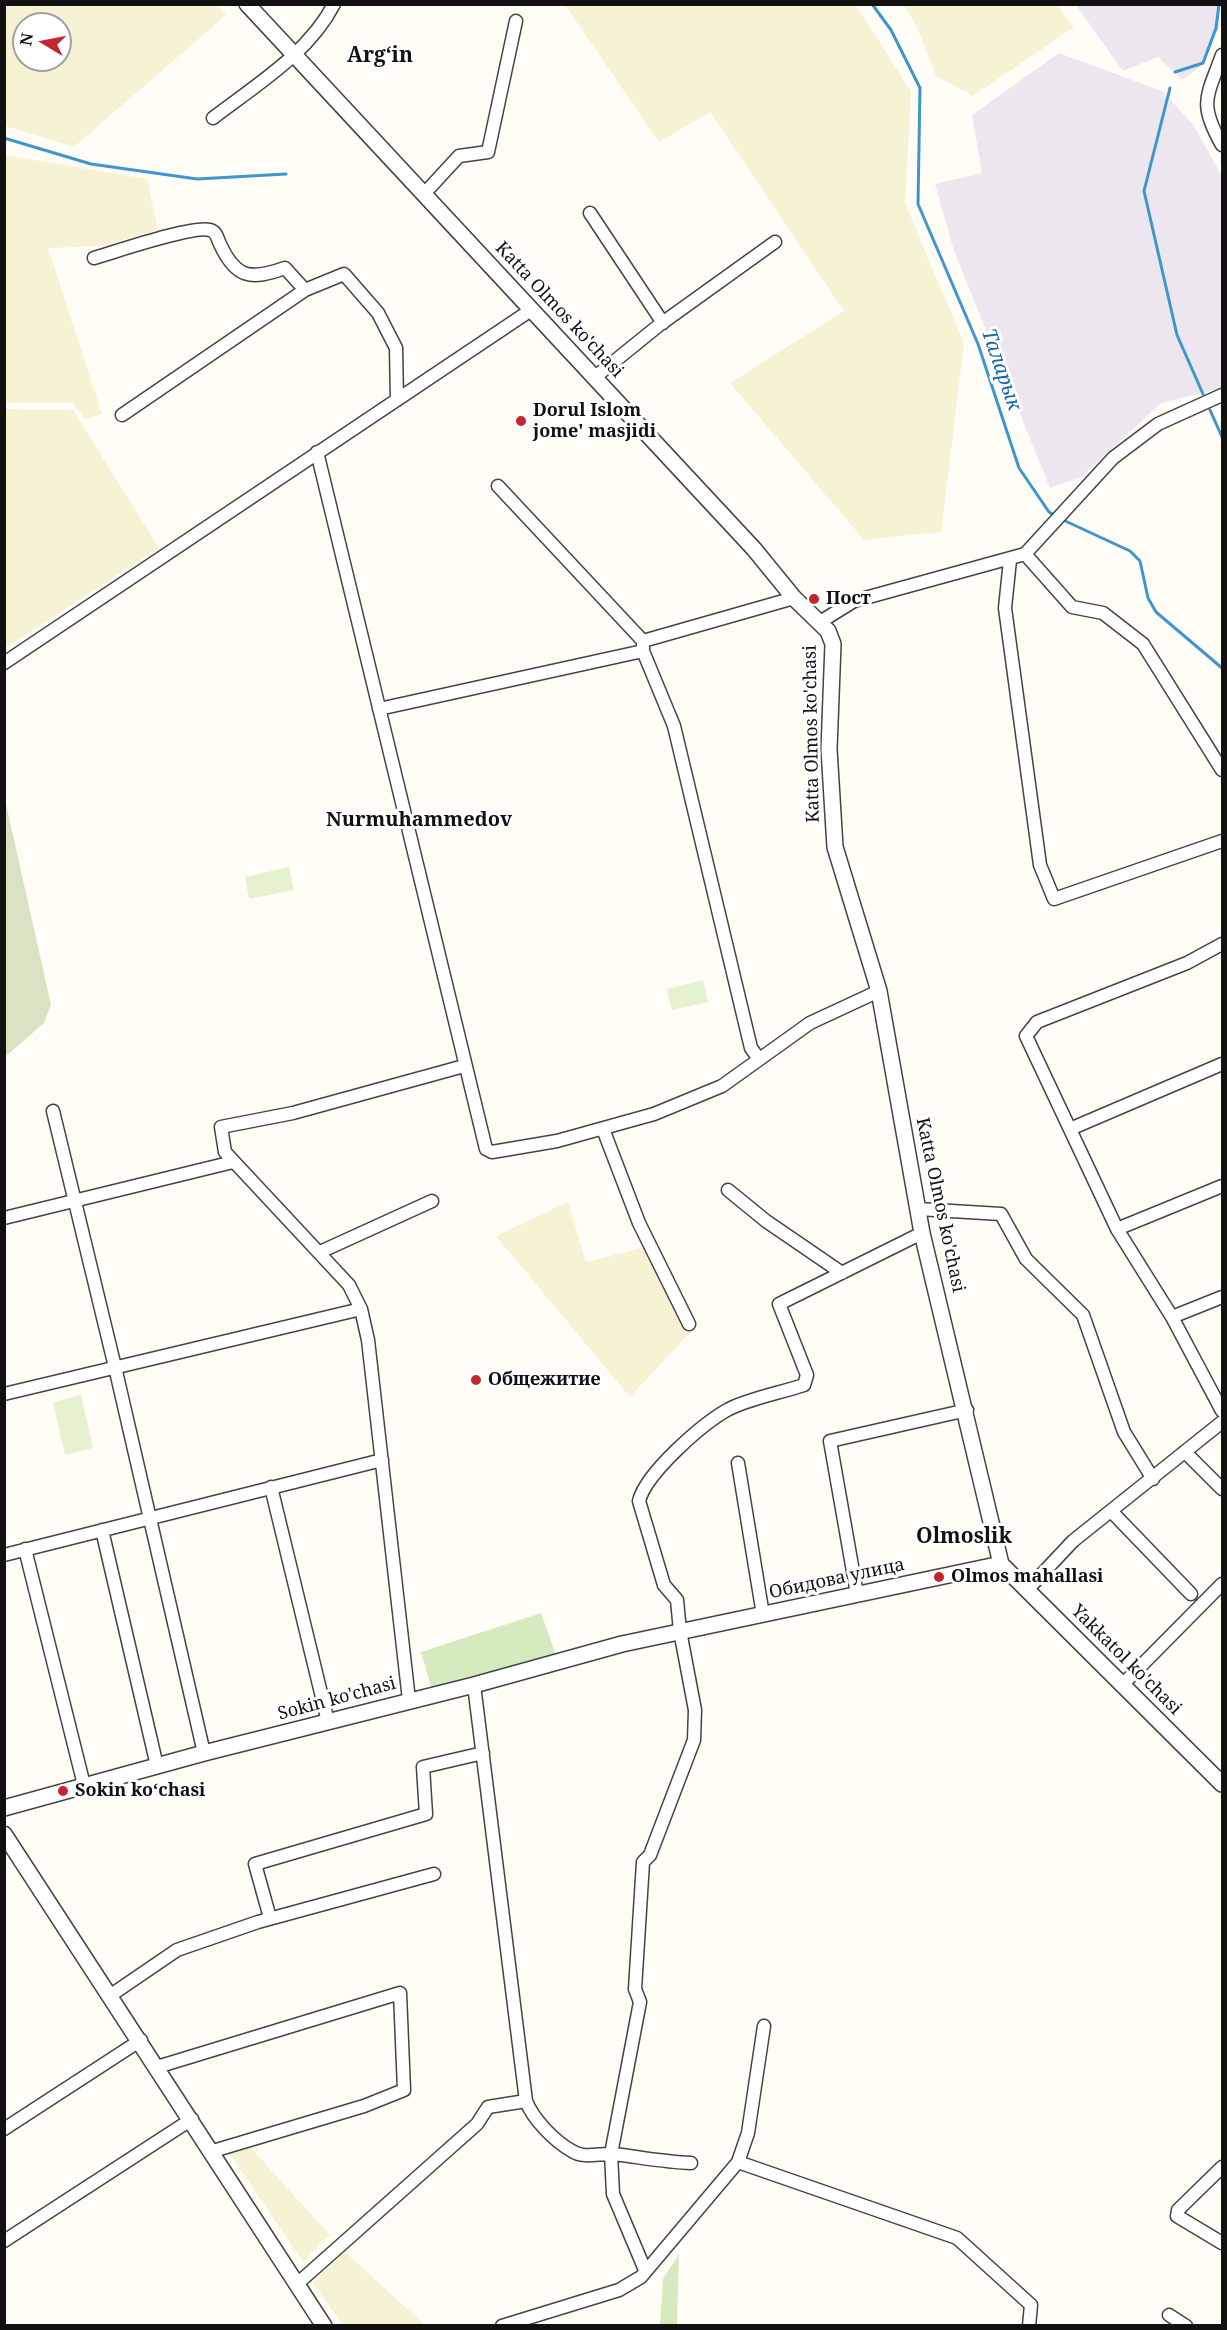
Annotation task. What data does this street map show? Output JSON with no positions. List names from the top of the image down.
{
  "streets": {
    "street": [
      "Katta Olmos ko'chasi",
      "Обидова улица",
      "Yakkatol ko'chasi",
      "Sokin ko'chasi"
    ]
  },
  "crossings": [
    ["Katta Olmos ko'chasi", "Обидова улица"],
    ["Katta Olmos ko'chasi", "Yakkatol ko'chasi"],
    ["Обидова улица", "Yakkatol ko'chasi"],
    ["Обидова улица", "Sokin ko'chasi"]
  ],
  "districts": ["Argʻin", "Nurmuhammedov", "Olmoslik"],
  "water": ["Таларык"],
  "places": [
    "Dorul Islom jome' masjidi",
    "Пост",
    "Общежитие",
    "Olmos mahallasi",
    "Sokin koʻchasi"
  ],
  "north": "left"
}
